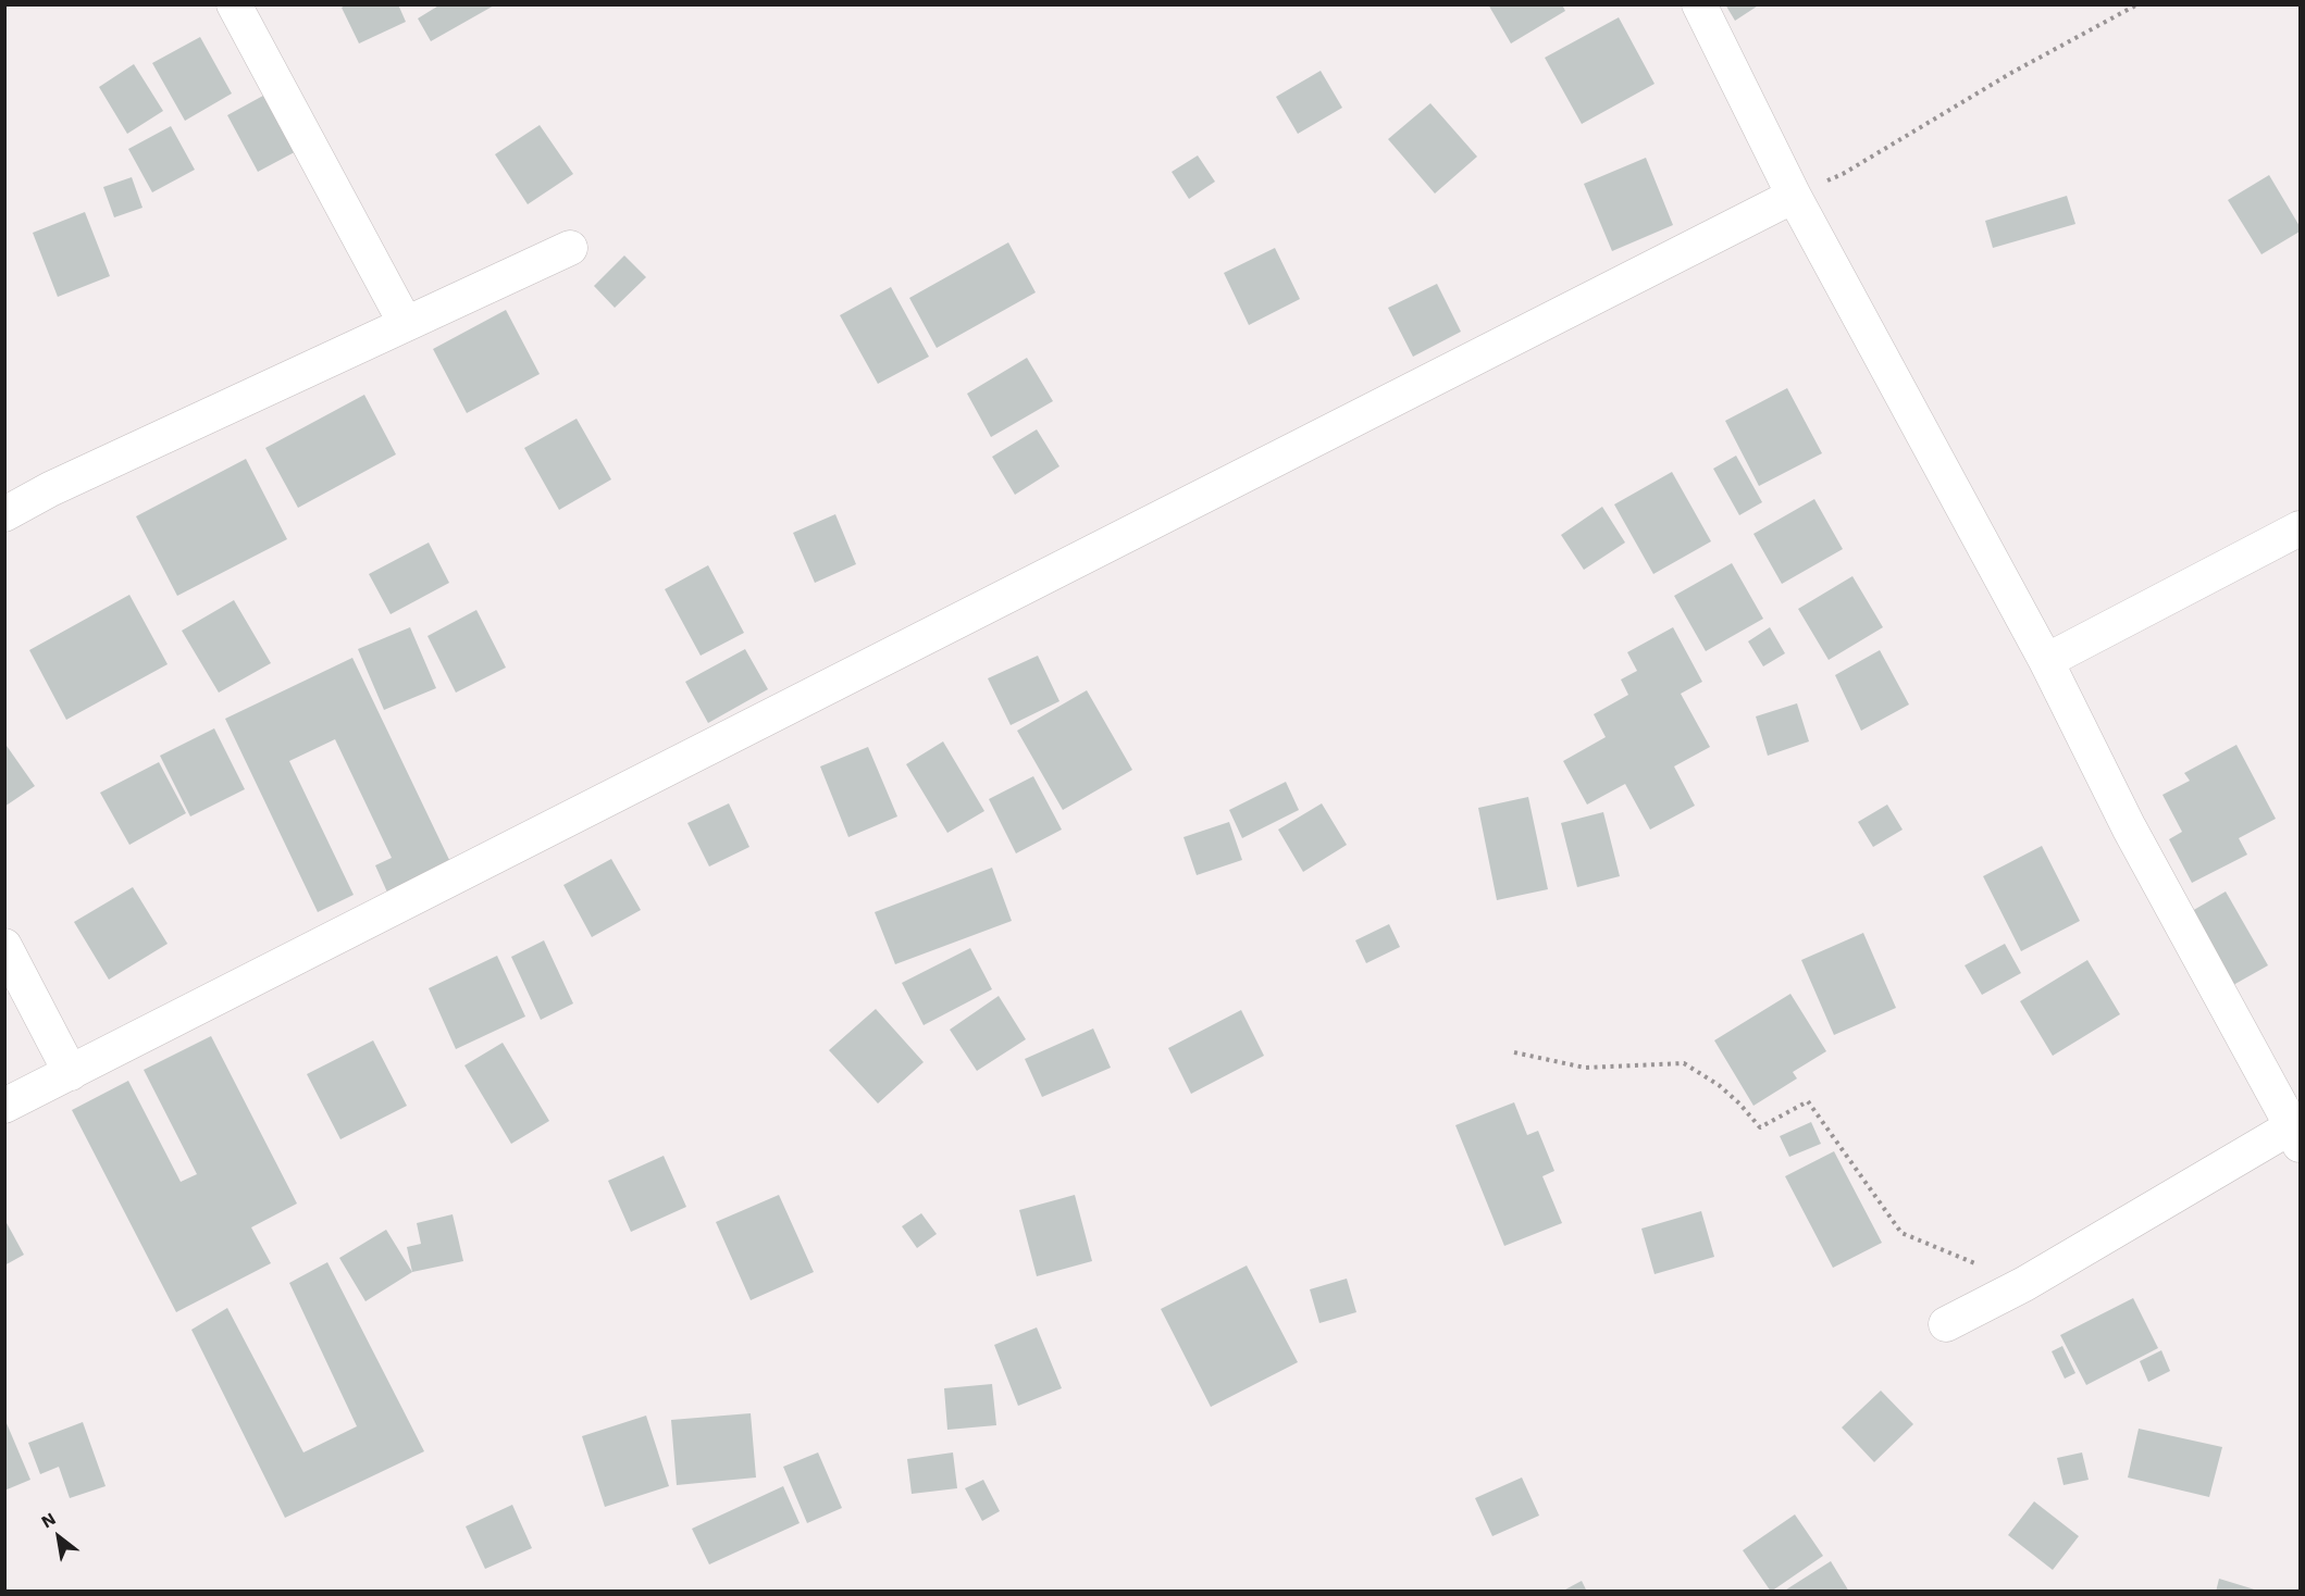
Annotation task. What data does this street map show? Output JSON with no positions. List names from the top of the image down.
{
  "north": "top left"
}
